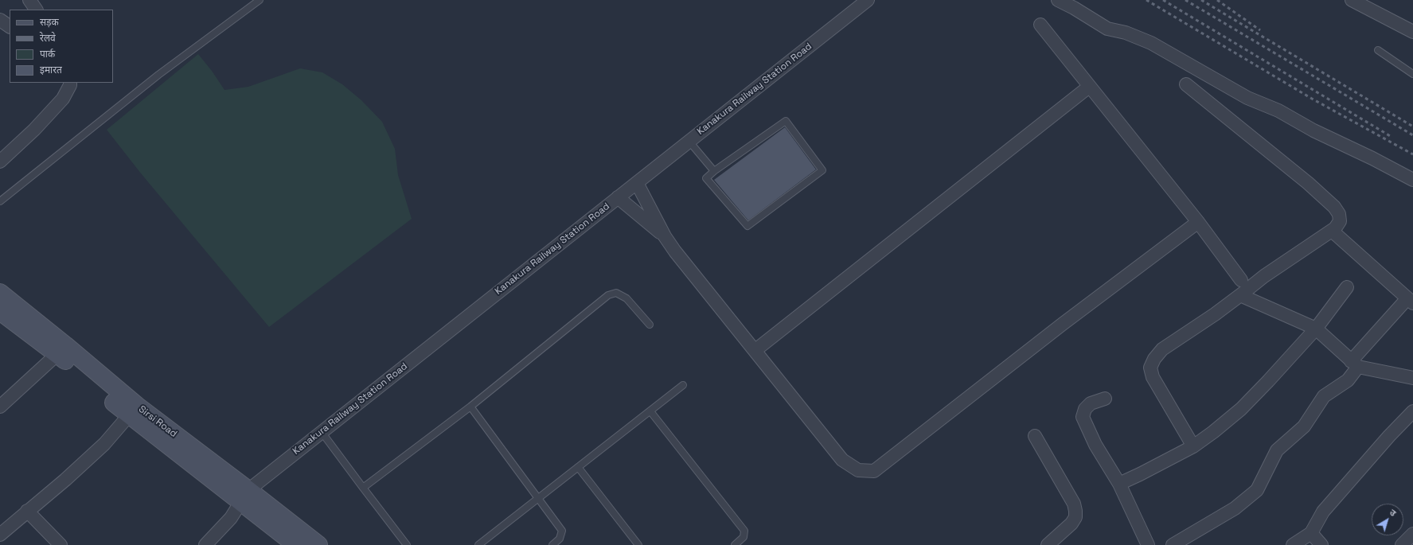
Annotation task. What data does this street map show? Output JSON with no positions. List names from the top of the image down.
{
  "streets": {
    "main road": ["Sirsi Road"],
    "street": ["Kanakura Railway Station Road"]
  },
  "crossings": [
    ["Kanakura Railway Station Road", "Sirsi Road"]
  ],
  "legend": [
    "सड़क",
    "रेलवे",
    "पार्क",
    "इमारत"
  ],
  "north": "top right"
}
